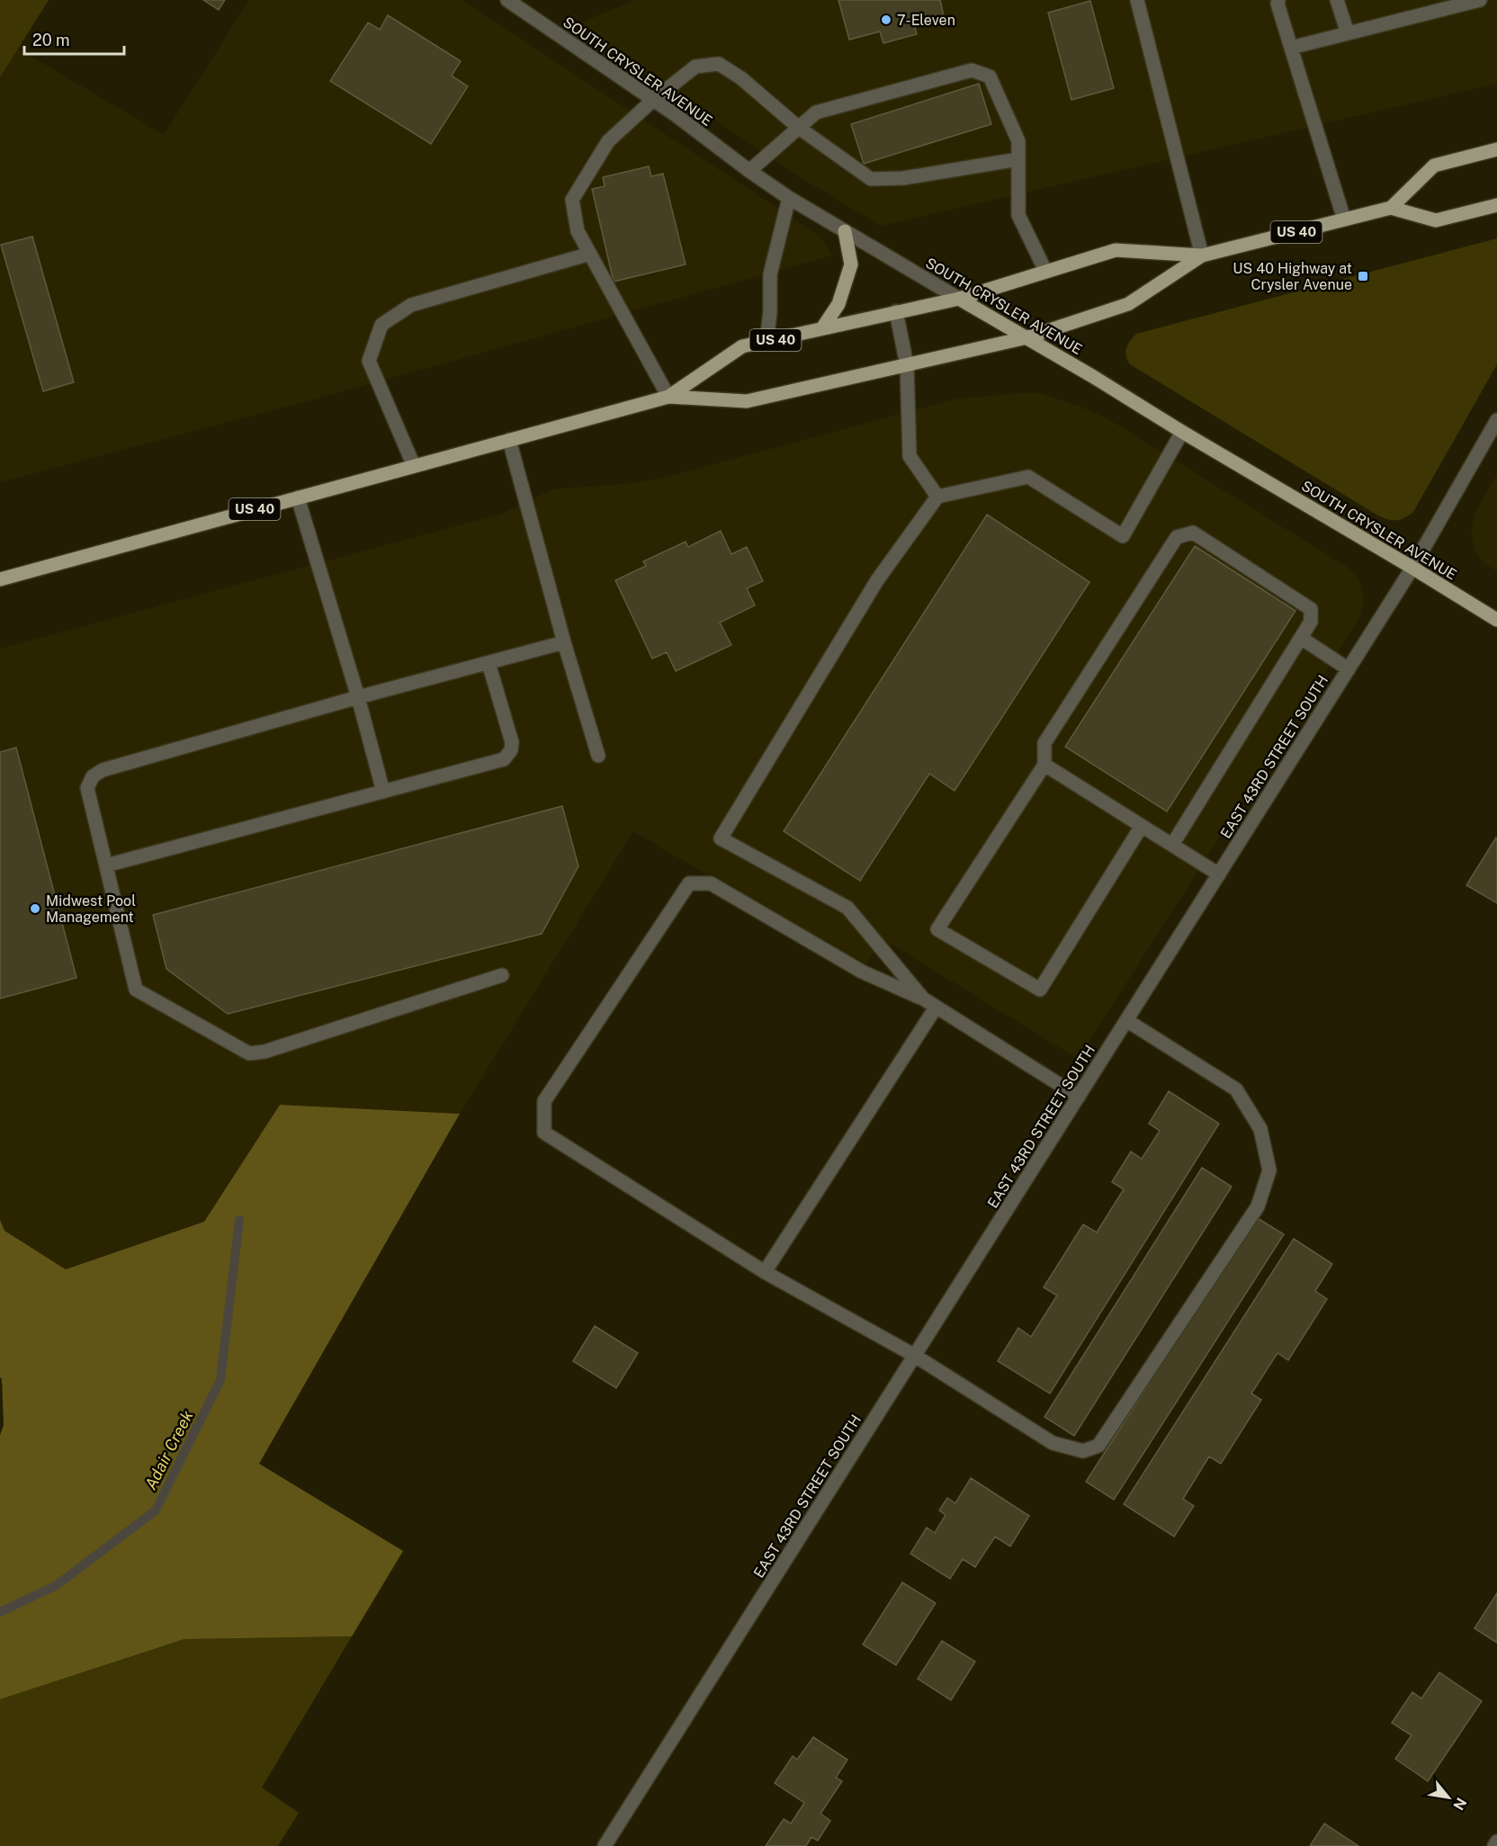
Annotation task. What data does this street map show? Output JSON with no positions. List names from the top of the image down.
{
  "streets": {
    "main road": ["SOUTH CRYSLER AVENUE", "US 40"],
    "street": ["EAST 43RD STREET SOUTH"]
  },
  "crossings": [
    ["SOUTH CRYSLER AVENUE", "US 40"],
    ["SOUTH CRYSLER AVENUE", "EAST 43RD STREET SOUTH"]
  ],
  "water": ["Adair Creek"],
  "places": {
    "other": ["7-Eleven", "Midwest Pool Management"],
    "transit": ["US 40 Highway at Crysler Avenue"]
  },
  "scale_bar": "20 m",
  "north": "bottom right"
}
